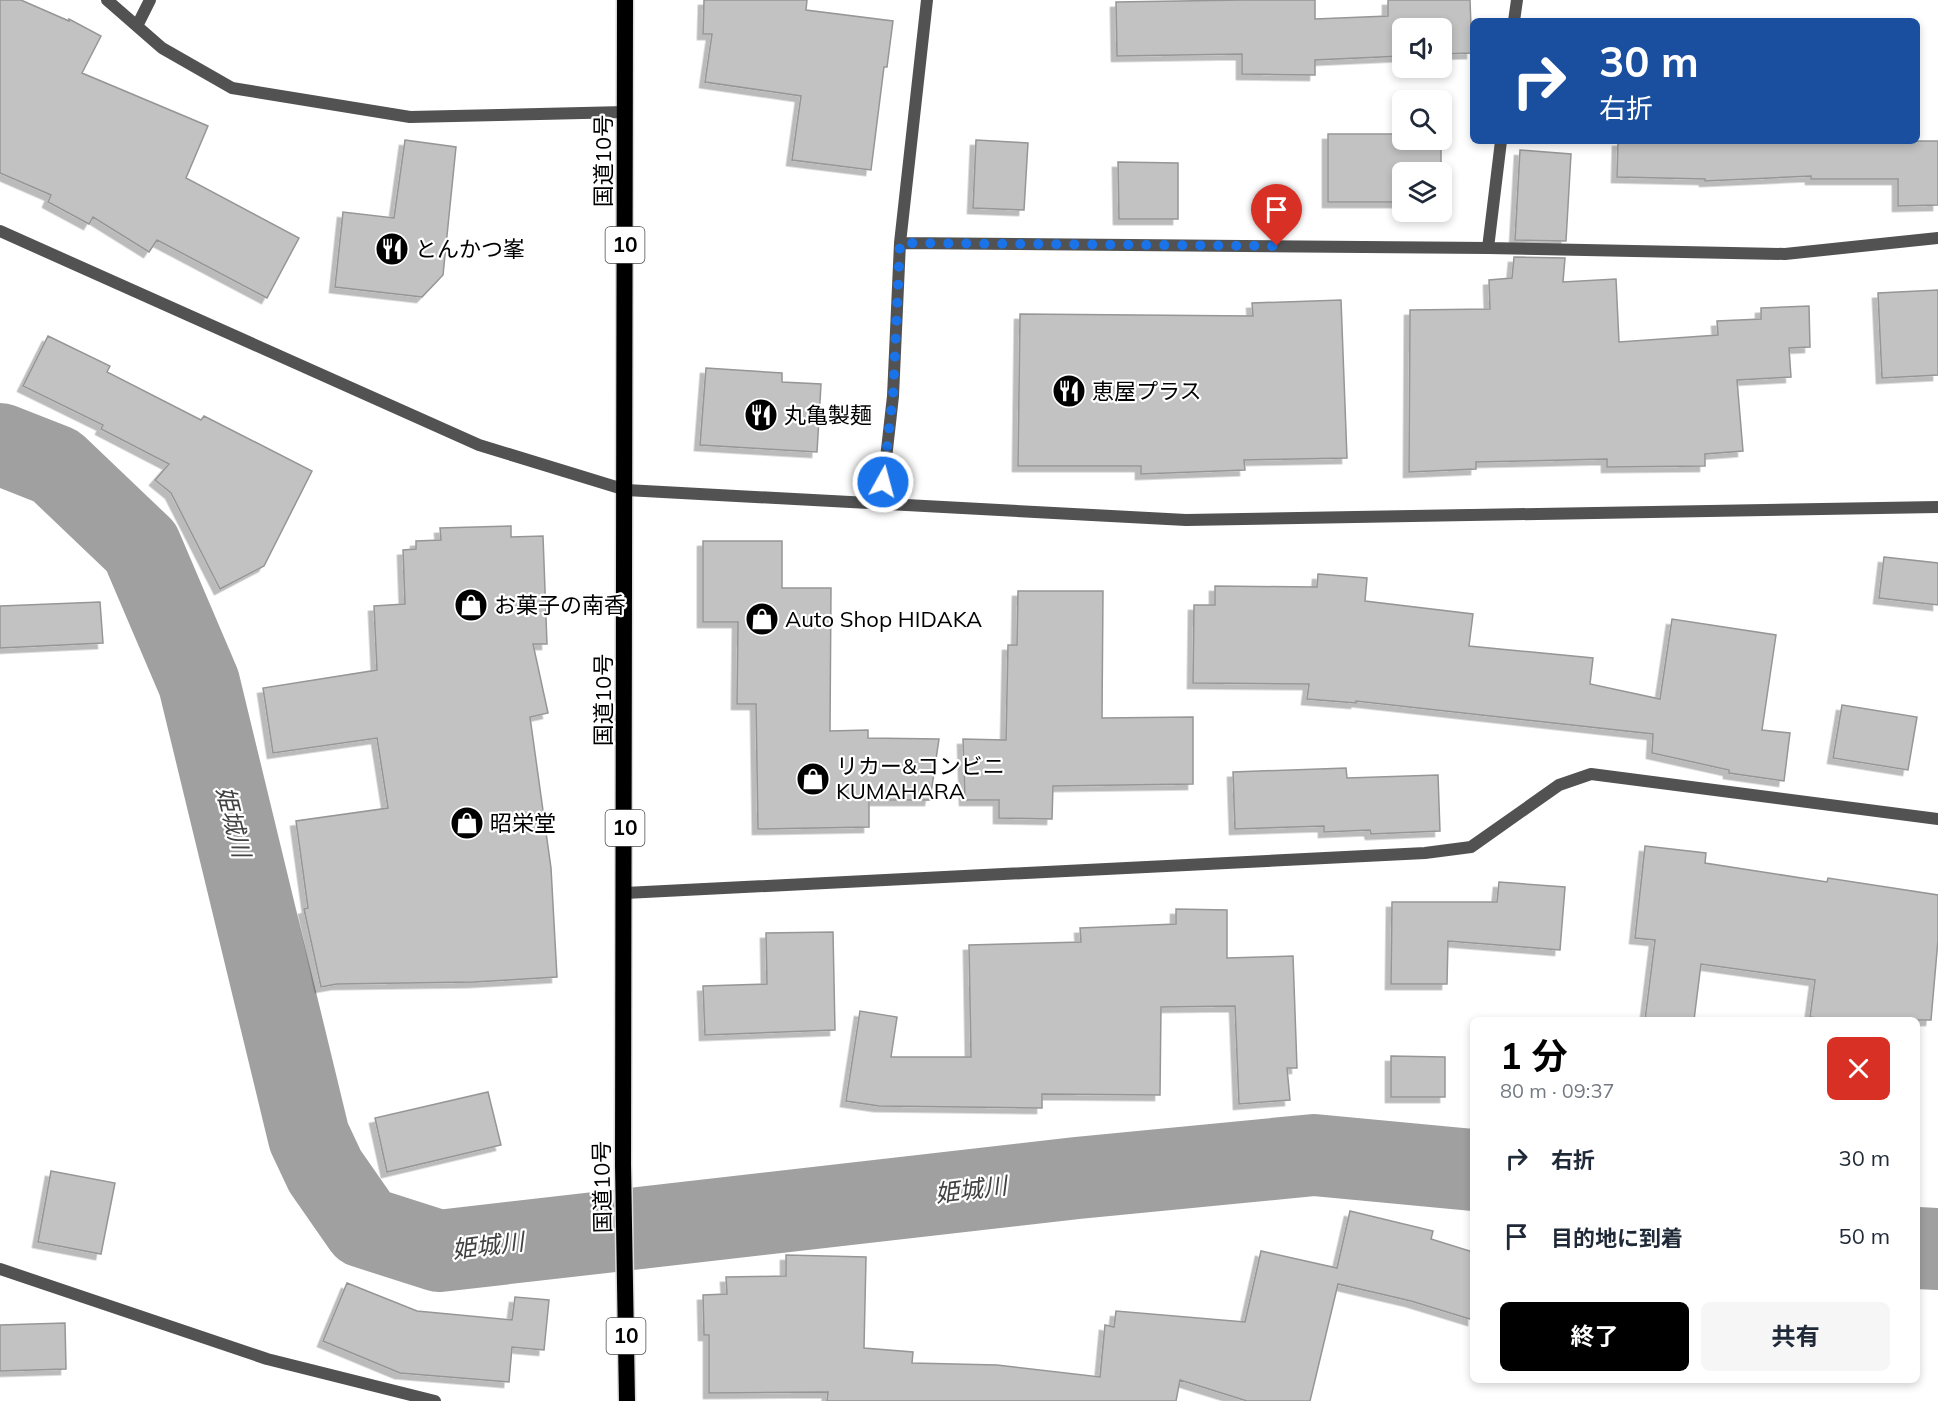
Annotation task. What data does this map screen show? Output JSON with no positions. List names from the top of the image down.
{
  "streets": {
    "highway": ["国道10号", "10"]
  },
  "water": ["姫城川"],
  "places": {
    "restaurant": ["とんかつ峯", "恵屋プラス", "丸亀製麺"],
    "shop": [
      "お菓子の南香",
      "Auto Shop HIDAKA",
      "リカー&コンビニ KUMAHARA",
      "昭栄堂"
    ]
  },
  "page": {
    "turn": ["30 m", "右折"],
    "heading": ["1 分", "80 m · 09:37"],
    "list": [
      {
        "name": "右折",
        "value": "30 m"
      },
      {
        "name": "目的地に到着",
        "value": "50 m"
      }
    ],
    "buttons": ["終了", "共有"]
  }
}
